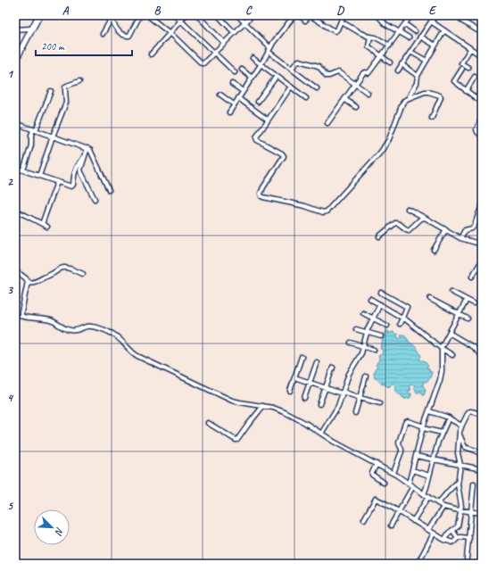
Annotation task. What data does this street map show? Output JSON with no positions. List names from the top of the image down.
{
  "scale_bar": "200 m",
  "north": "bottom right",
  "grid": {
    "columns": [
      "A",
      "B",
      "C",
      "D",
      "E"
    ],
    "rows": [
      "1",
      "2",
      "3",
      "4",
      "5"
    ]
  }
}
